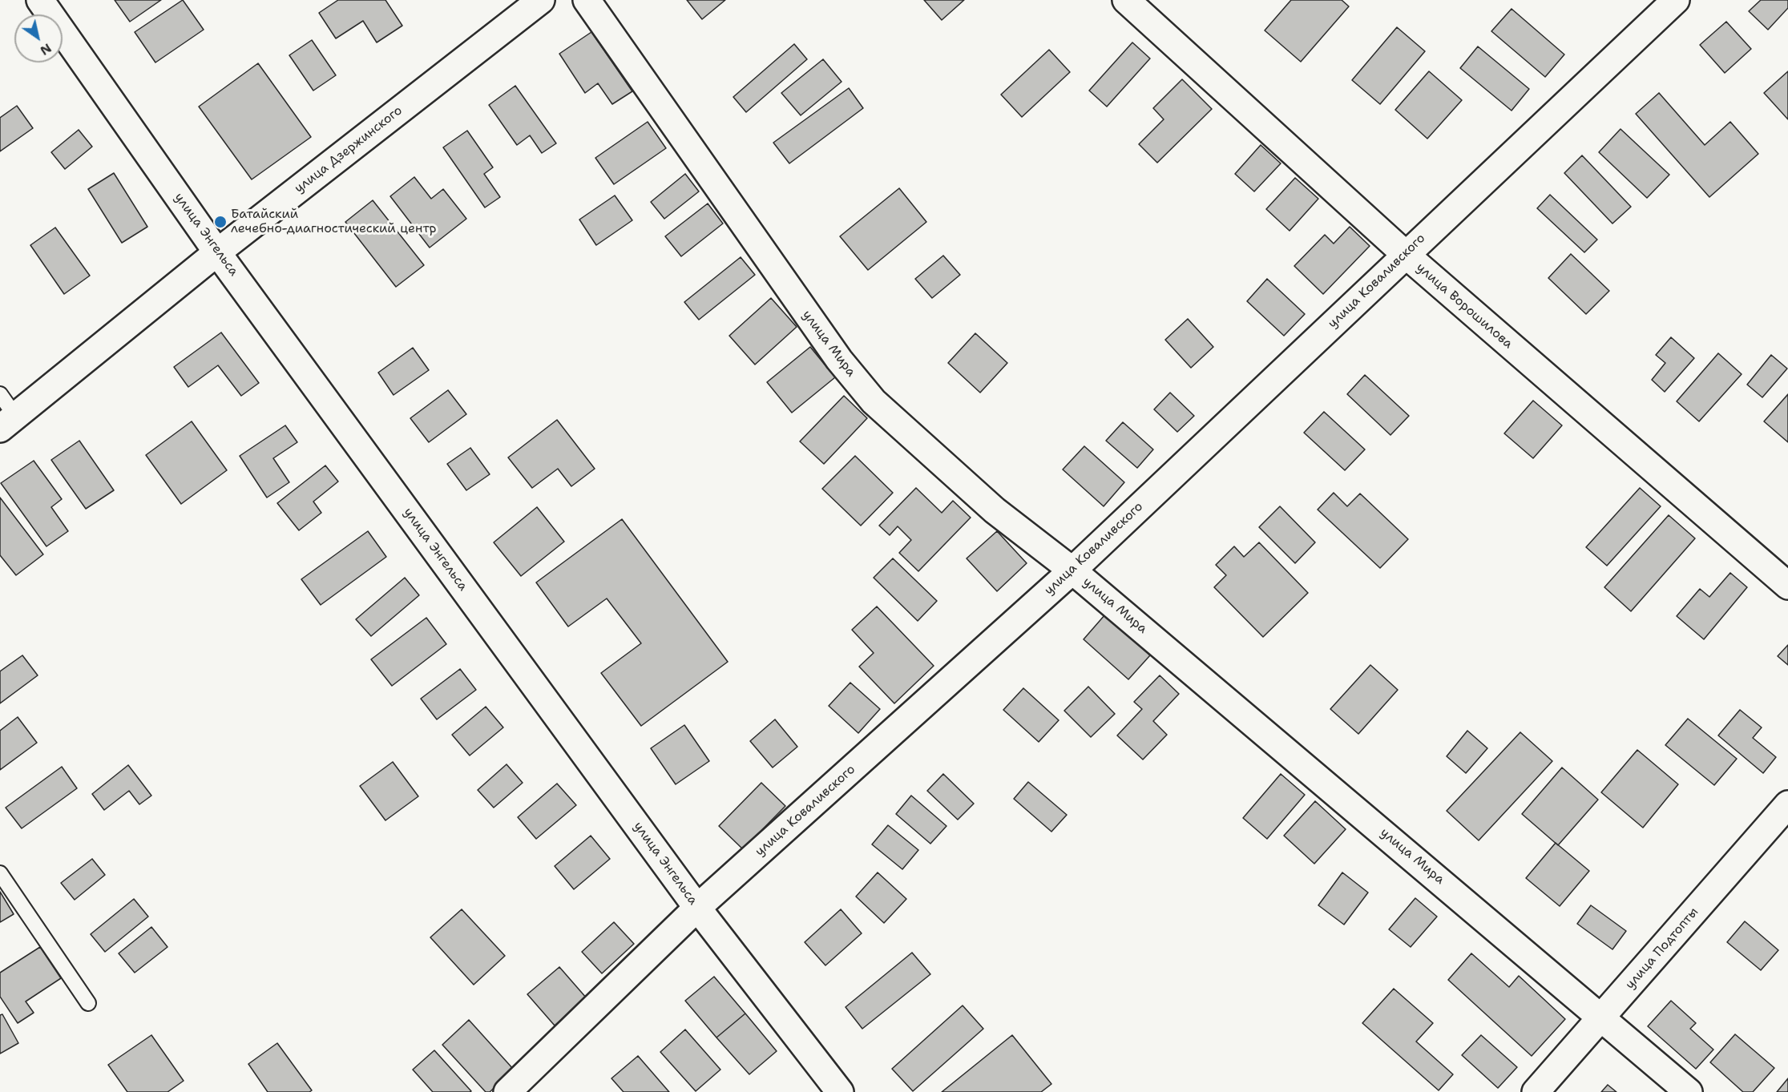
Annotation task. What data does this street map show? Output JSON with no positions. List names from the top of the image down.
{
  "streets": {
    "street": [
      "улица Дзержинского",
      "улица Энгельса",
      "улица Коваливского",
      "улица Ворошилова",
      "улица Мира",
      "улица Подтопты"
    ]
  },
  "crossings": [
    ["улица Дзержинского", "улица Энгельса"],
    ["улица Энгельса", "улица Коваливского"],
    ["улица Коваливского", "улица Ворошилова"],
    ["улица Коваливского", "улица Мира"],
    ["улица Мира", "улица Подтопты"]
  ],
  "places": ["Батайский лечебно-диагностический центр"],
  "north": "bottom right"
}
